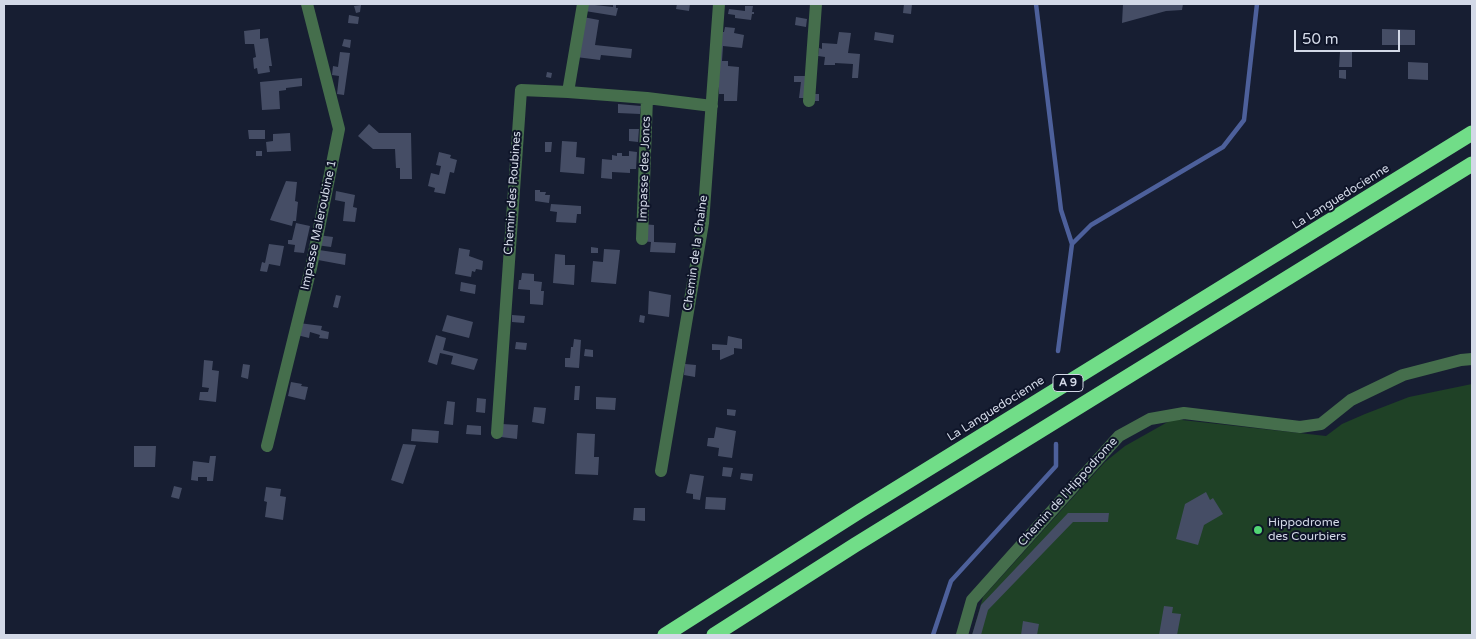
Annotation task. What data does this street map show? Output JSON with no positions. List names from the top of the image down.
{
  "streets": {
    "highway": ["La Languedocienne", "A 9"],
    "street": [
      "Impasse des Joncs",
      "Chemin des Roubines",
      "Impasse Maleroubine 1",
      "Chemin de la Chaine",
      "Chemin de l'Hippodrome"
    ]
  },
  "places": ["Hippodrome des Courbiers"],
  "scale_bar": "50 m"
}
